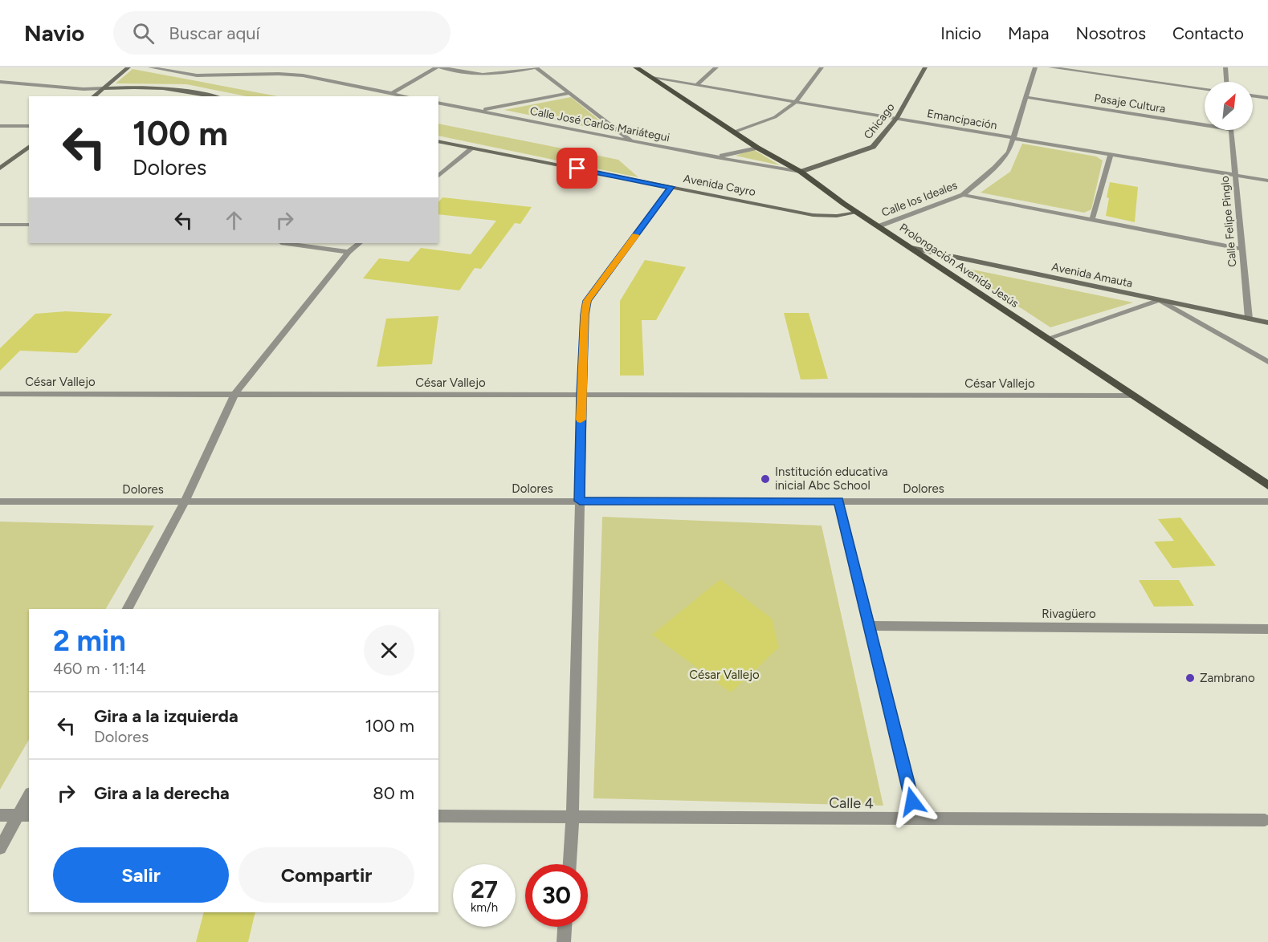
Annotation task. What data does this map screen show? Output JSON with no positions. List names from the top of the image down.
{
  "streets": {
    "main road": [
      "Chicago",
      "Avenida Cayro",
      "Prolongación Avenida Jesús",
      "Avenida Amauta"
    ],
    "street": [
      "Pasaje Cultura",
      "Emancipación",
      "Calle José Carlos Mariátegui",
      "Calle los Ideales",
      "Calle Felipe Pinglo",
      "César Vallejo",
      "Dolores",
      "Rivagüero",
      "Calle 4"
    ]
  },
  "crossings": [
    ["Pasaje Cultura", "Calle los Ideales"],
    ["Emancipación", "Chicago"],
    ["Emancipación", "Calle los Ideales"],
    ["Emancipación", "Calle Felipe Pinglo"],
    ["Emancipación", "Prolongación Avenida Jesús"],
    ["Chicago", "Calle José Carlos Mariátegui"],
    ["Chicago", "Prolongación Avenida Jesús"],
    ["Calle José Carlos Mariátegui", "Prolongación Avenida Jesús"],
    ["Avenida Cayro", "Prolongación Avenida Jesús"],
    ["Calle los Ideales", "Prolongación Avenida Jesús"],
    ["Calle Felipe Pinglo", "Avenida Amauta"],
    ["Prolongación Avenida Jesús", "Avenida Amauta"],
    ["Prolongación Avenida Jesús", "César Vallejo"]
  ],
  "parks": ["César Vallejo"],
  "places": ["Institución educativa inicial Abc School", "Zambrano"],
  "north": "top right",
  "page": {
    "header": "Navio",
    "search": "Buscar aquí",
    "nav": [
      "Inicio",
      "Mapa",
      "Nosotros",
      "Contacto"
    ],
    "turn": ["100 m", "Dolores"],
    "heading": ["2 min", "460 m · 11:14"],
    "list": [
      {
        "name": "Gira a la izquierda",
        "note": "Dolores",
        "value": "100 m"
      },
      {
        "name": "Gira a la derecha",
        "value": "80 m"
      }
    ],
    "buttons": ["Salir", "Compartir"],
    "speed": "27 km/h",
    "limit": "30"
  }
}
